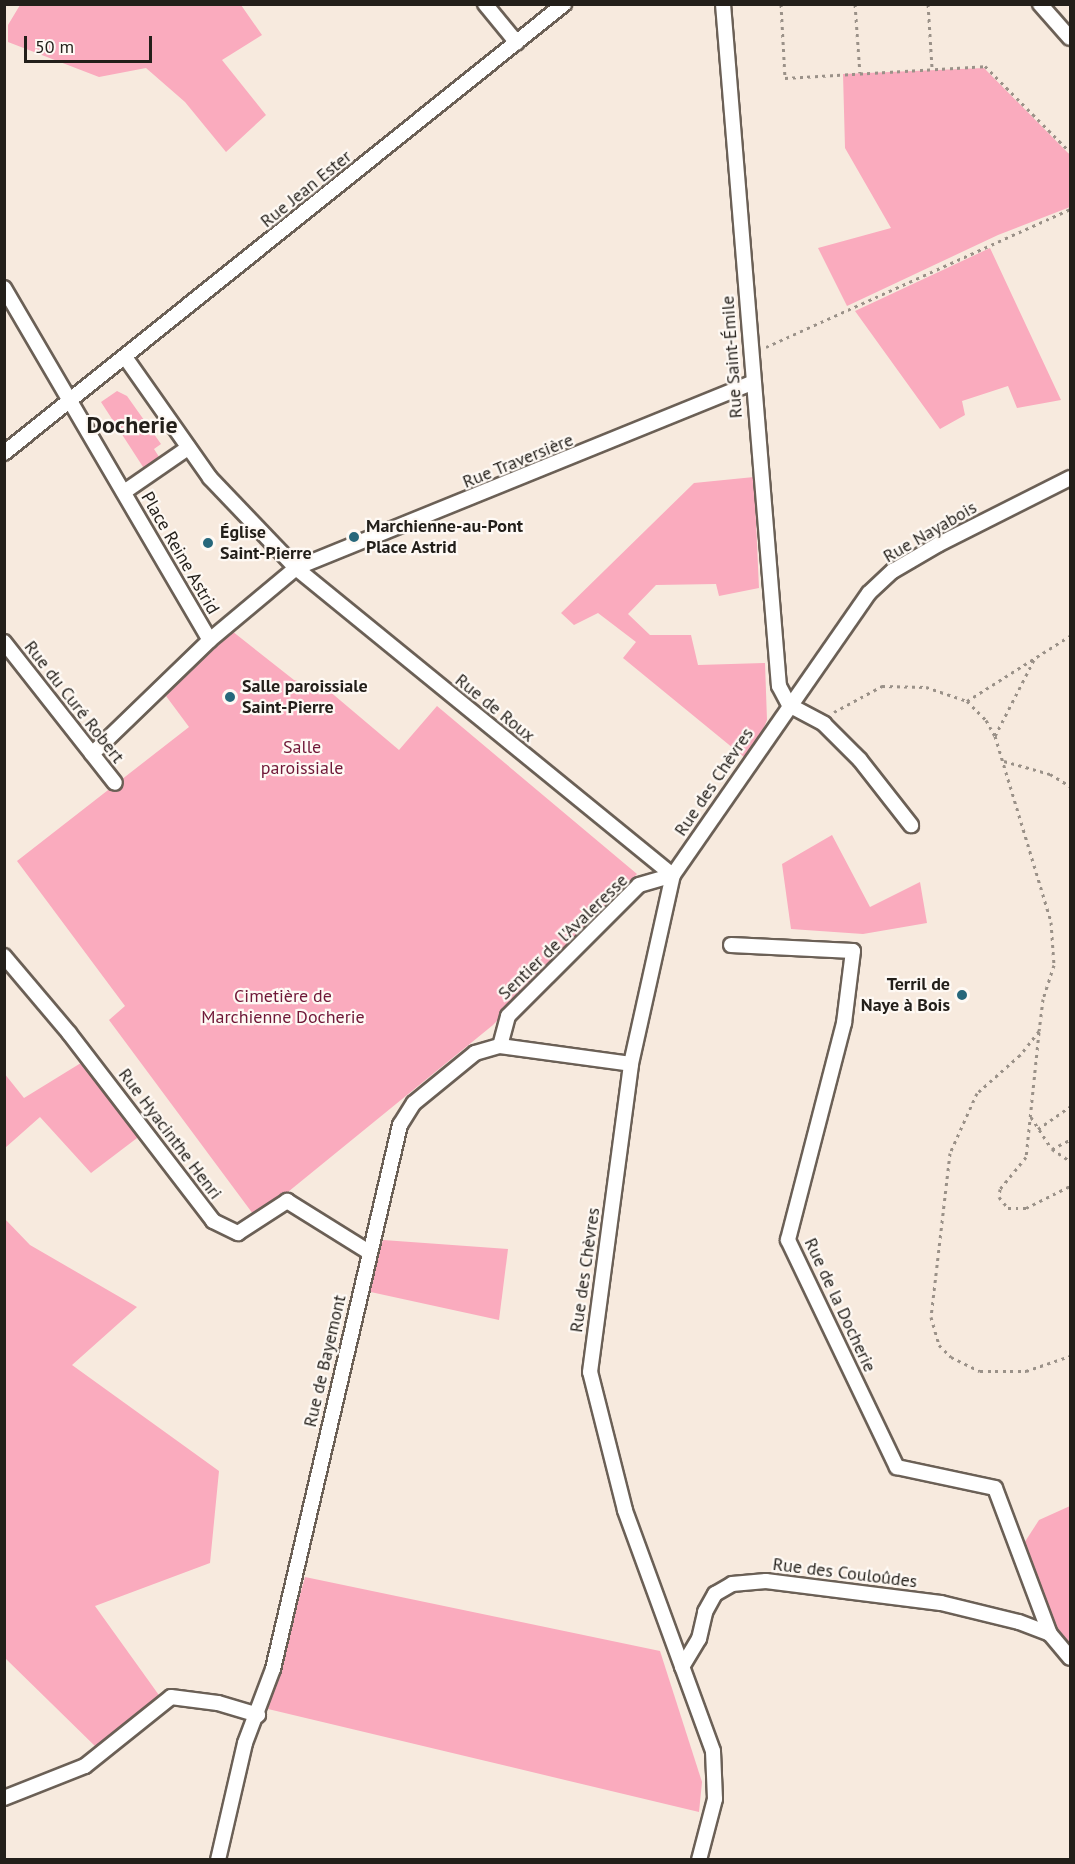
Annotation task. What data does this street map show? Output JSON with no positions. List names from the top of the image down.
{
  "streets": {
    "street": [
      "Rue Jean Ester",
      "Rue Saint-Émile",
      "Rue Traversière",
      "Rue Nayabois",
      "Place Reine Astrid",
      "Rue du Curé Robert",
      "Rue de Roux",
      "Rue des Chèvres",
      "Sentier de l'Avaleresse",
      "Rue Hyacinthe Henri",
      "Rue de la Docherie",
      "Rue de Bayemont",
      "Rue des Couloûdes"
    ]
  },
  "crossings": [
    ["Rue Jean Ester", "Place Reine Astrid"],
    ["Rue Saint-Émile", "Rue Traversière"],
    ["Rue Saint-Émile", "Rue Nayabois"],
    ["Rue Saint-Émile", "Rue des Chèvres"],
    ["Rue Traversière", "Place Reine Astrid"],
    ["Rue Traversière", "Rue de Roux"],
    ["Rue Nayabois", "Rue des Chèvres"],
    ["Place Reine Astrid", "Rue de Roux"],
    ["Rue de Roux", "Rue des Chèvres"],
    ["Rue de Roux", "Sentier de l'Avaleresse"],
    ["Rue des Chèvres", "Sentier de l'Avaleresse"],
    ["Rue des Chèvres", "Rue de Bayemont"],
    ["Rue des Chèvres", "Rue des Couloûdes"],
    ["Sentier de l'Avaleresse", "Rue de Bayemont"],
    ["Rue Hyacinthe Henri", "Rue de Bayemont"],
    ["Rue de la Docherie", "Rue des Couloûdes"]
  ],
  "districts": ["Docherie"],
  "parks": ["Salle paroissiale", "Cimetière de Marchienne Docherie"],
  "places": [
    "Marchienne-au-Pont Place Astrid",
    "Église Saint-Pierre",
    "Salle paroissiale Saint-Pierre",
    "Terril de Naye à Bois"
  ],
  "scale_bar": "50 m"
}
